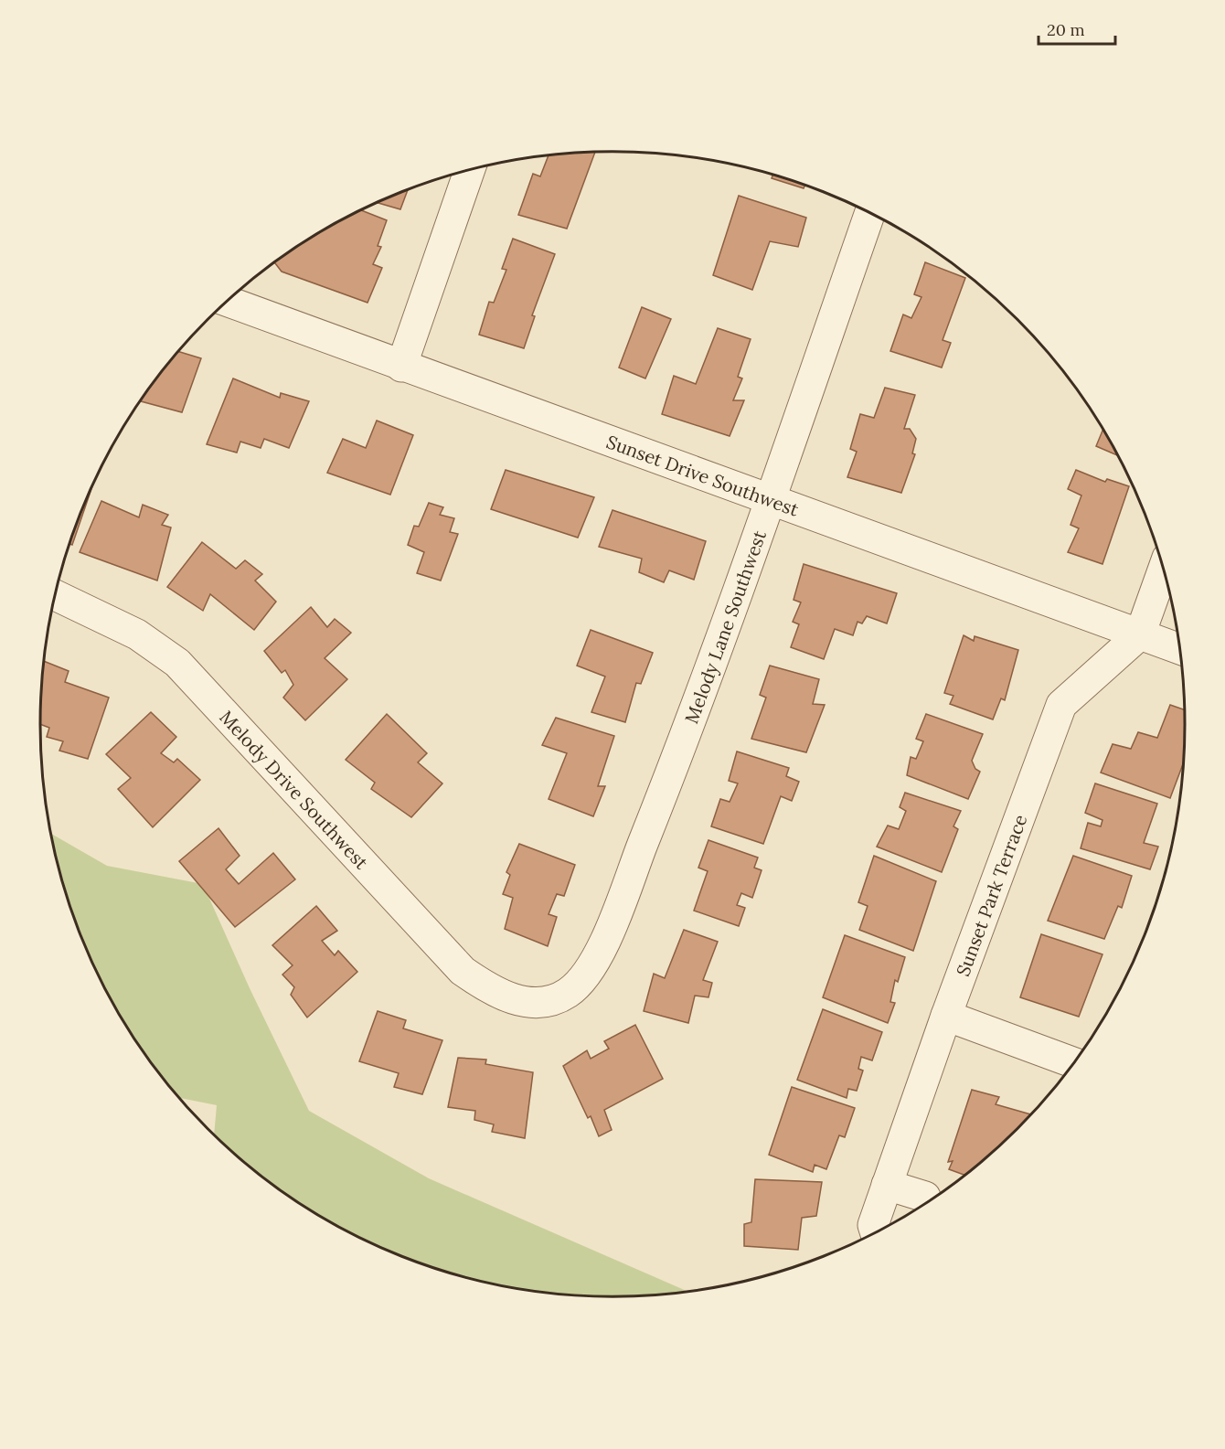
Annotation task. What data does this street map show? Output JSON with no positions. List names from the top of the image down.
{
  "streets": {
    "street": [
      "Sunset Drive Southwest",
      "Melody Lane Southwest",
      "Melody Drive Southwest",
      "Sunset Park Terrace"
    ]
  },
  "crossings": [
    ["Sunset Drive Southwest", "Melody Lane Southwest"],
    ["Sunset Drive Southwest", "Sunset Park Terrace"],
    ["Melody Lane Southwest", "Melody Drive Southwest"]
  ],
  "scale_bar": "20 m"
}
